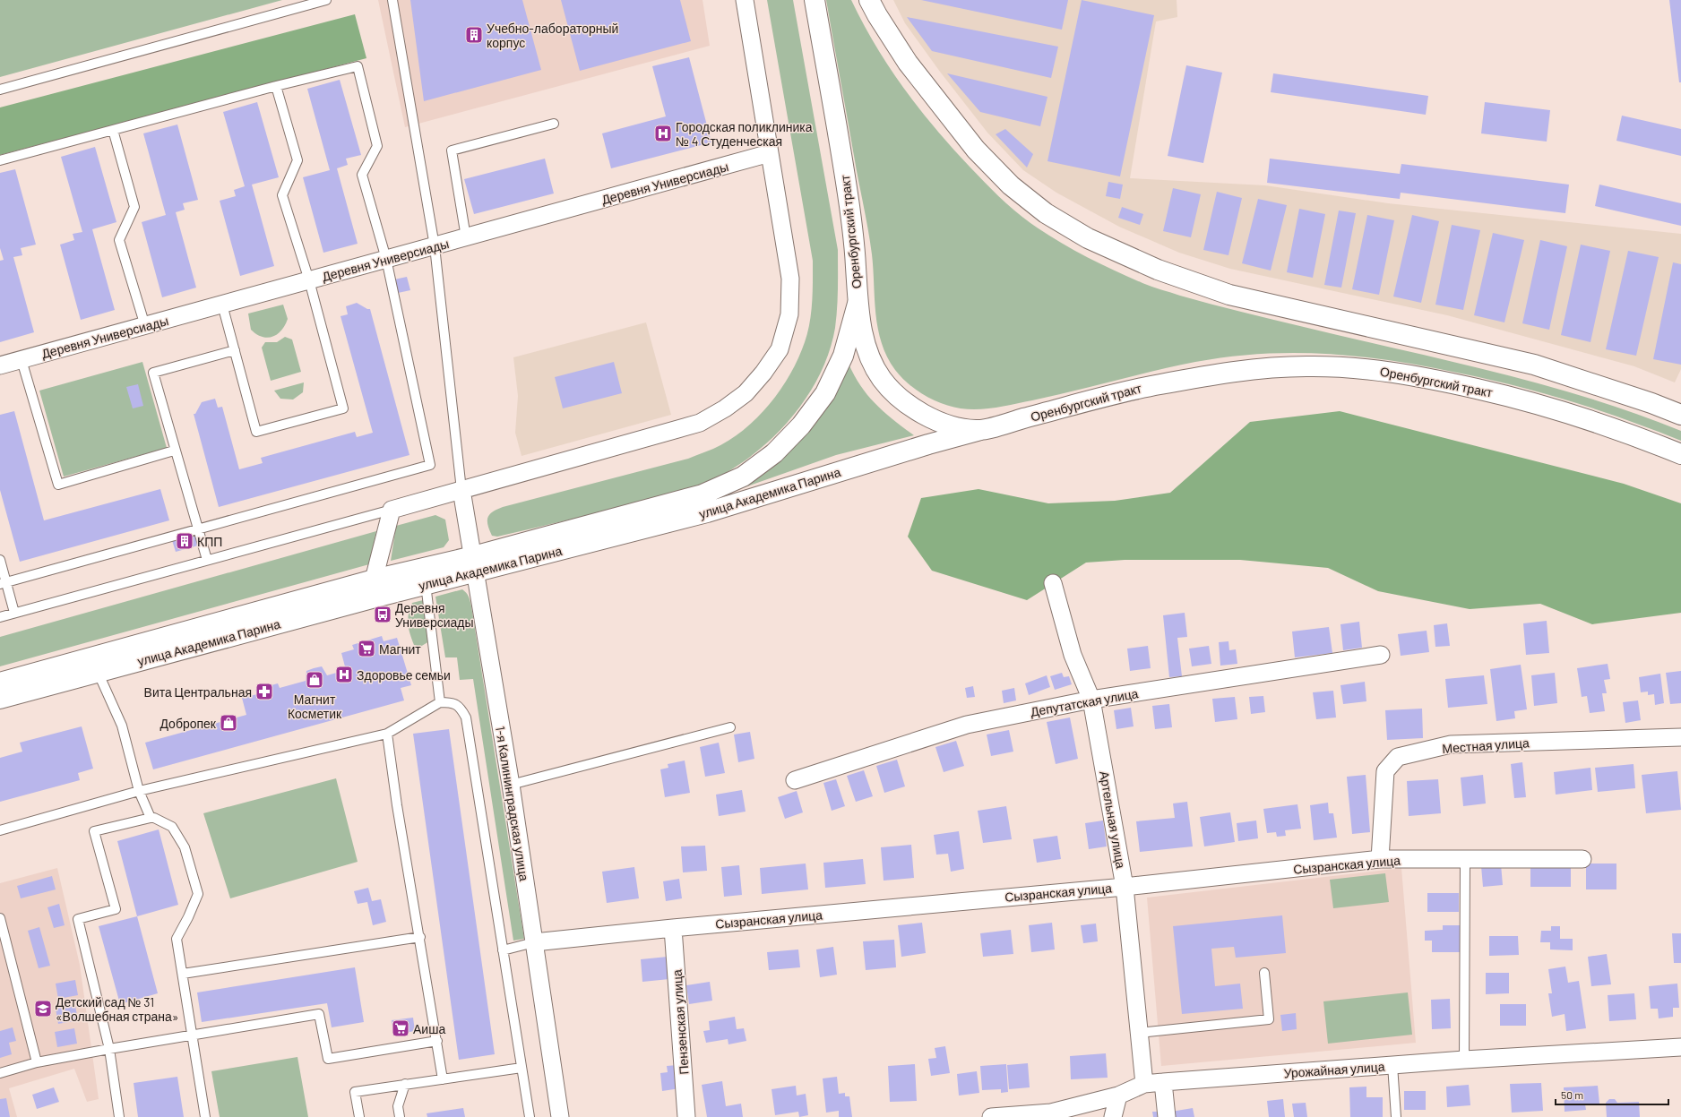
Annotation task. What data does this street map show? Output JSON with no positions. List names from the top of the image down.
{
  "streets": {
    "main road": ["Оренбургский тракт", "улица Академика Парина"],
    "street": [
      "Деревня Универсиады",
      "Депутатская улица",
      "Местная улица",
      "1-я Калининградская улица",
      "Артельная улица",
      "Сызранская улица",
      "Пензенская улица",
      "Урожайная улица"
    ]
  },
  "crossings": [
    ["Оренбургский тракт", "улица Академика Парина"],
    ["улица Академика Парина", "1-я Калининградская улица"],
    ["Депутатская улица", "Артельная улица"],
    ["Местная улица", "Сызранская улица"],
    ["1-я Калининградская улица", "Сызранская улица"],
    ["Артельная улица", "Сызранская улица"],
    ["Артельная улица", "Урожайная улица"],
    ["Сызранская улица", "Пензенская улица"]
  ],
  "places": {
    "building": ["Учебно-лабораторный корпус", "КПП"],
    "hospital": ["Городская поликлиника № 4 Студенческая", "Здоровье семьи"],
    "bus stop": ["Деревня Универсиады"],
    "supermarket": ["Магнит", "Аиша"],
    "shop": ["Магнит Косметик", "Добропек"],
    "pharmacy": ["Вита Центральная"],
    "school or university": ["Детский сад № 31 «Волшебная страна»"]
  },
  "scale_bar": "50 m"
}
